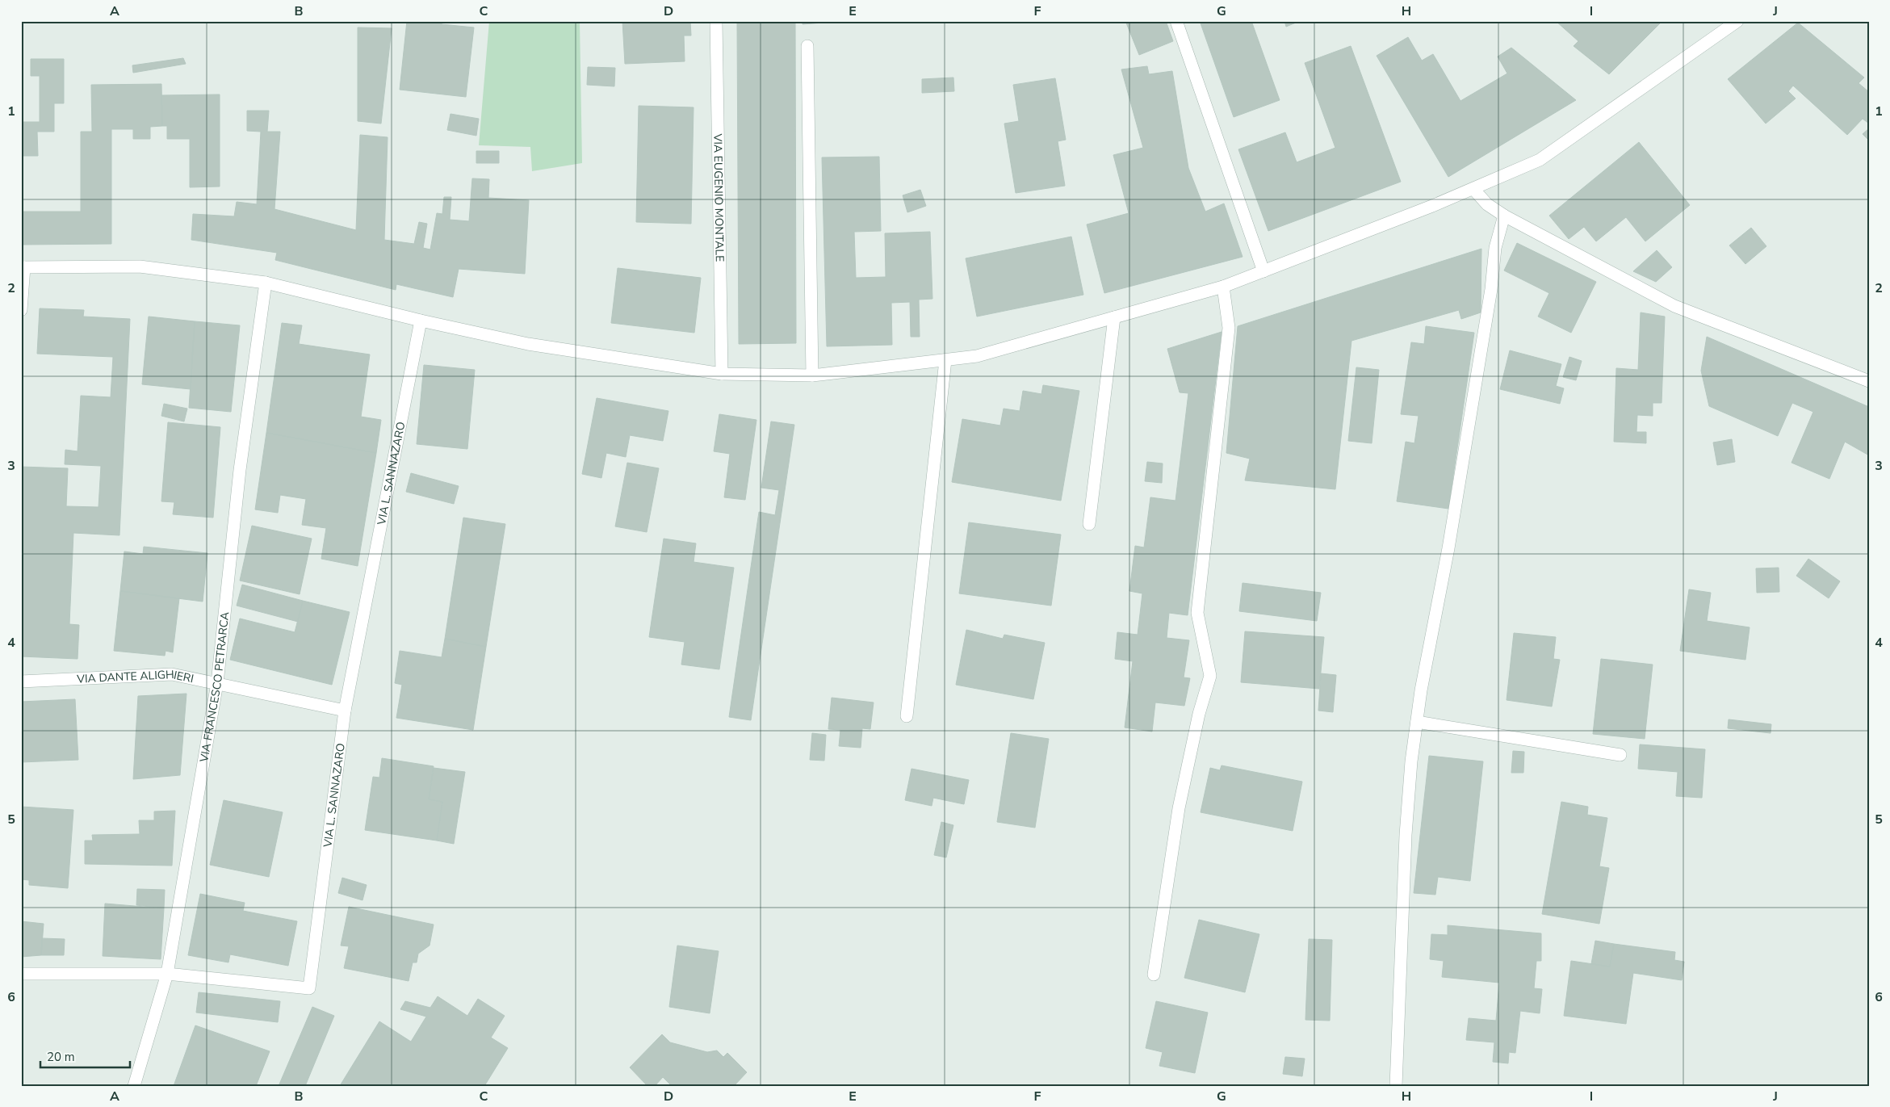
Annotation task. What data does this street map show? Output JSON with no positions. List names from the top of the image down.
{
  "streets": {
    "street": [
      "VIA EUGENIO MONTALE",
      "VIA L. SANNAZARO",
      "VIA DANTE ALIGHIERI",
      "VIA FRANCESCO PETRARCA"
    ]
  },
  "crossings": [
    ["VIA L. SANNAZARO", "VIA DANTE ALIGHIERI"],
    ["VIA L. SANNAZARO", "VIA FRANCESCO PETRARCA"],
    ["VIA DANTE ALIGHIERI", "VIA FRANCESCO PETRARCA"]
  ],
  "scale_bar": "20 m",
  "grid": {
    "columns": [
      "A",
      "B",
      "C",
      "D",
      "E",
      "F",
      "G",
      "H",
      "I",
      "J"
    ],
    "rows": [
      "1",
      "2",
      "3",
      "4",
      "5",
      "6"
    ]
  }
}
